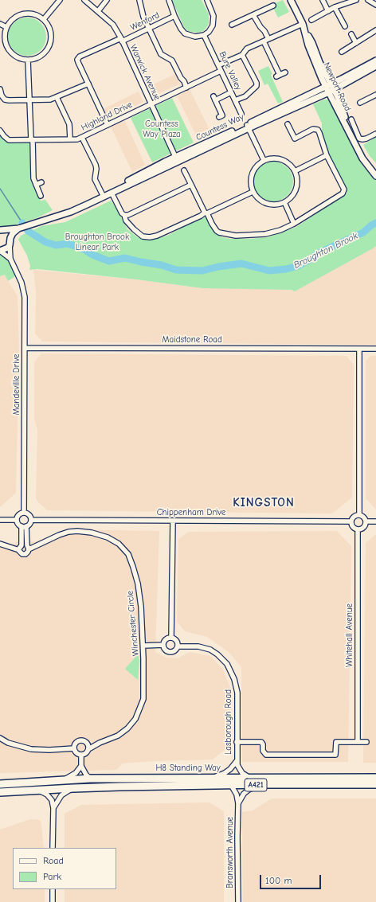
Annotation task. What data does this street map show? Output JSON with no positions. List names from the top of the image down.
{
  "streets": {
    "highway": ["H8 Standing Way", "A421"],
    "street": [
      "Wenford",
      "Bure Valley",
      "Warwick Avenue",
      "Newport Road",
      "Highland Drive",
      "Countess Way",
      "Maidstone Road",
      "Mandeville Drive",
      "Chippenham Drive",
      "Winchester Circle",
      "Whitehall Avenue",
      "Lasborough Road",
      "Bransworth Avenue"
    ]
  },
  "crossings": [
    ["Wenford", "Warwick Avenue"],
    ["Bure Valley", "Highland Drive"],
    ["Warwick Avenue", "Highland Drive"],
    ["Warwick Avenue", "Countess Way"],
    ["Newport Road", "Countess Way"],
    ["Maidstone Road", "Mandeville Drive"],
    ["Mandeville Drive", "Chippenham Drive"],
    ["Chippenham Drive", "Whitehall Avenue"],
    ["H8 Standing Way", "Bransworth Avenue"]
  ],
  "districts": ["KINGSTON"],
  "water": ["Broughton Brook"],
  "parks": ["Countess Way Plaza", "Broughton Brook Linear Park"],
  "legend": ["Road", "Park"],
  "scale_bar": "100 m"
}
